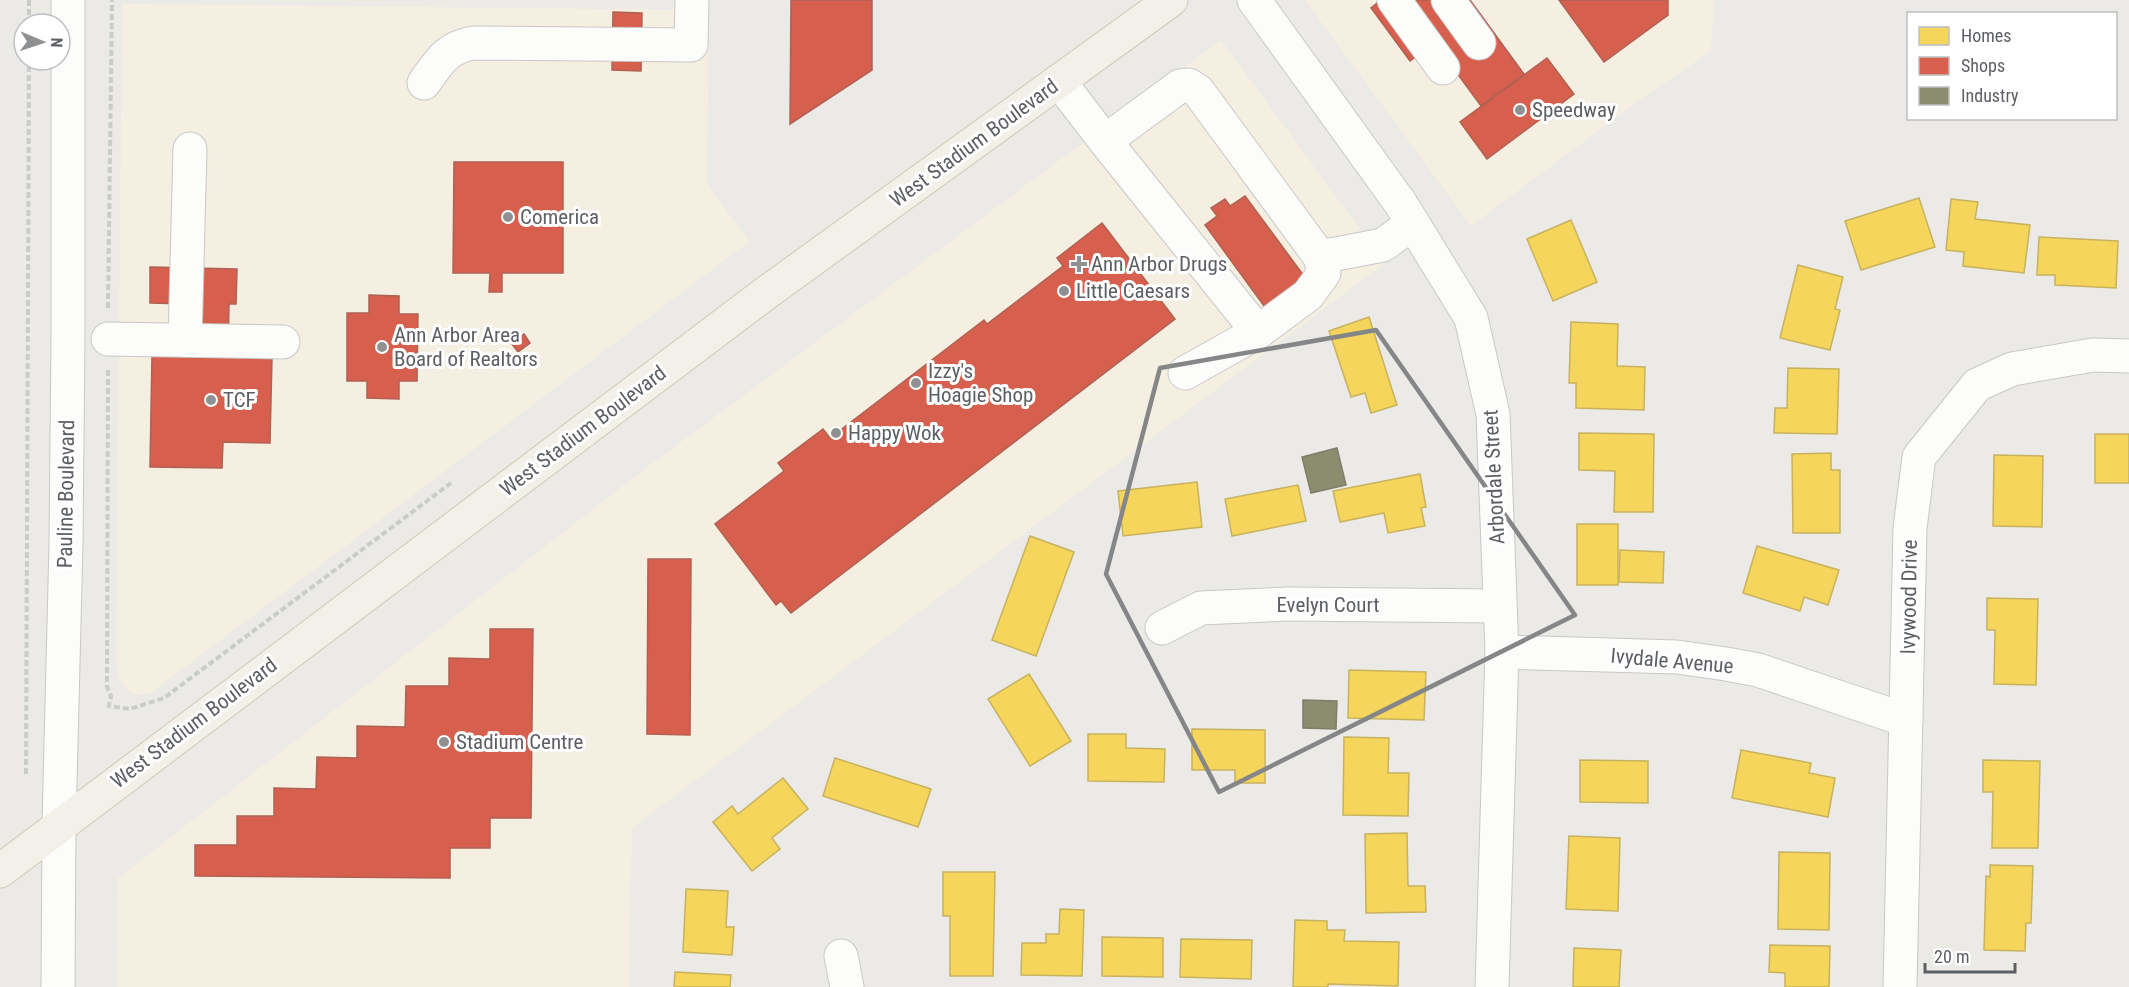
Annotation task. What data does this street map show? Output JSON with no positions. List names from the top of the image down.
{
  "streets": {
    "main road": ["West Stadium Boulevard"],
    "street": [
      "Arbordale Street",
      "Pauline Boulevard",
      "Ivywood Drive",
      "Evelyn Court",
      "Ivydale Avenue"
    ]
  },
  "crossings": [
    ["West Stadium Boulevard", "Pauline Boulevard"],
    ["Arbordale Street", "Evelyn Court"],
    ["Arbordale Street", "Ivydale Avenue"],
    ["Ivywood Drive", "Ivydale Avenue"]
  ],
  "places": {
    "other": [
      "Speedway",
      "Comerica",
      "Little Caesars",
      "Ann Arbor Area Board of Realtors",
      "Izzy's Hoagie Shop",
      "TCF",
      "Happy Wok",
      "Stadium Centre"
    ],
    "health": ["Ann Arbor Drugs"]
  },
  "legend": ["Homes", "Shops", "Industry"],
  "scale_bar": "20 m",
  "north": "right"
}
